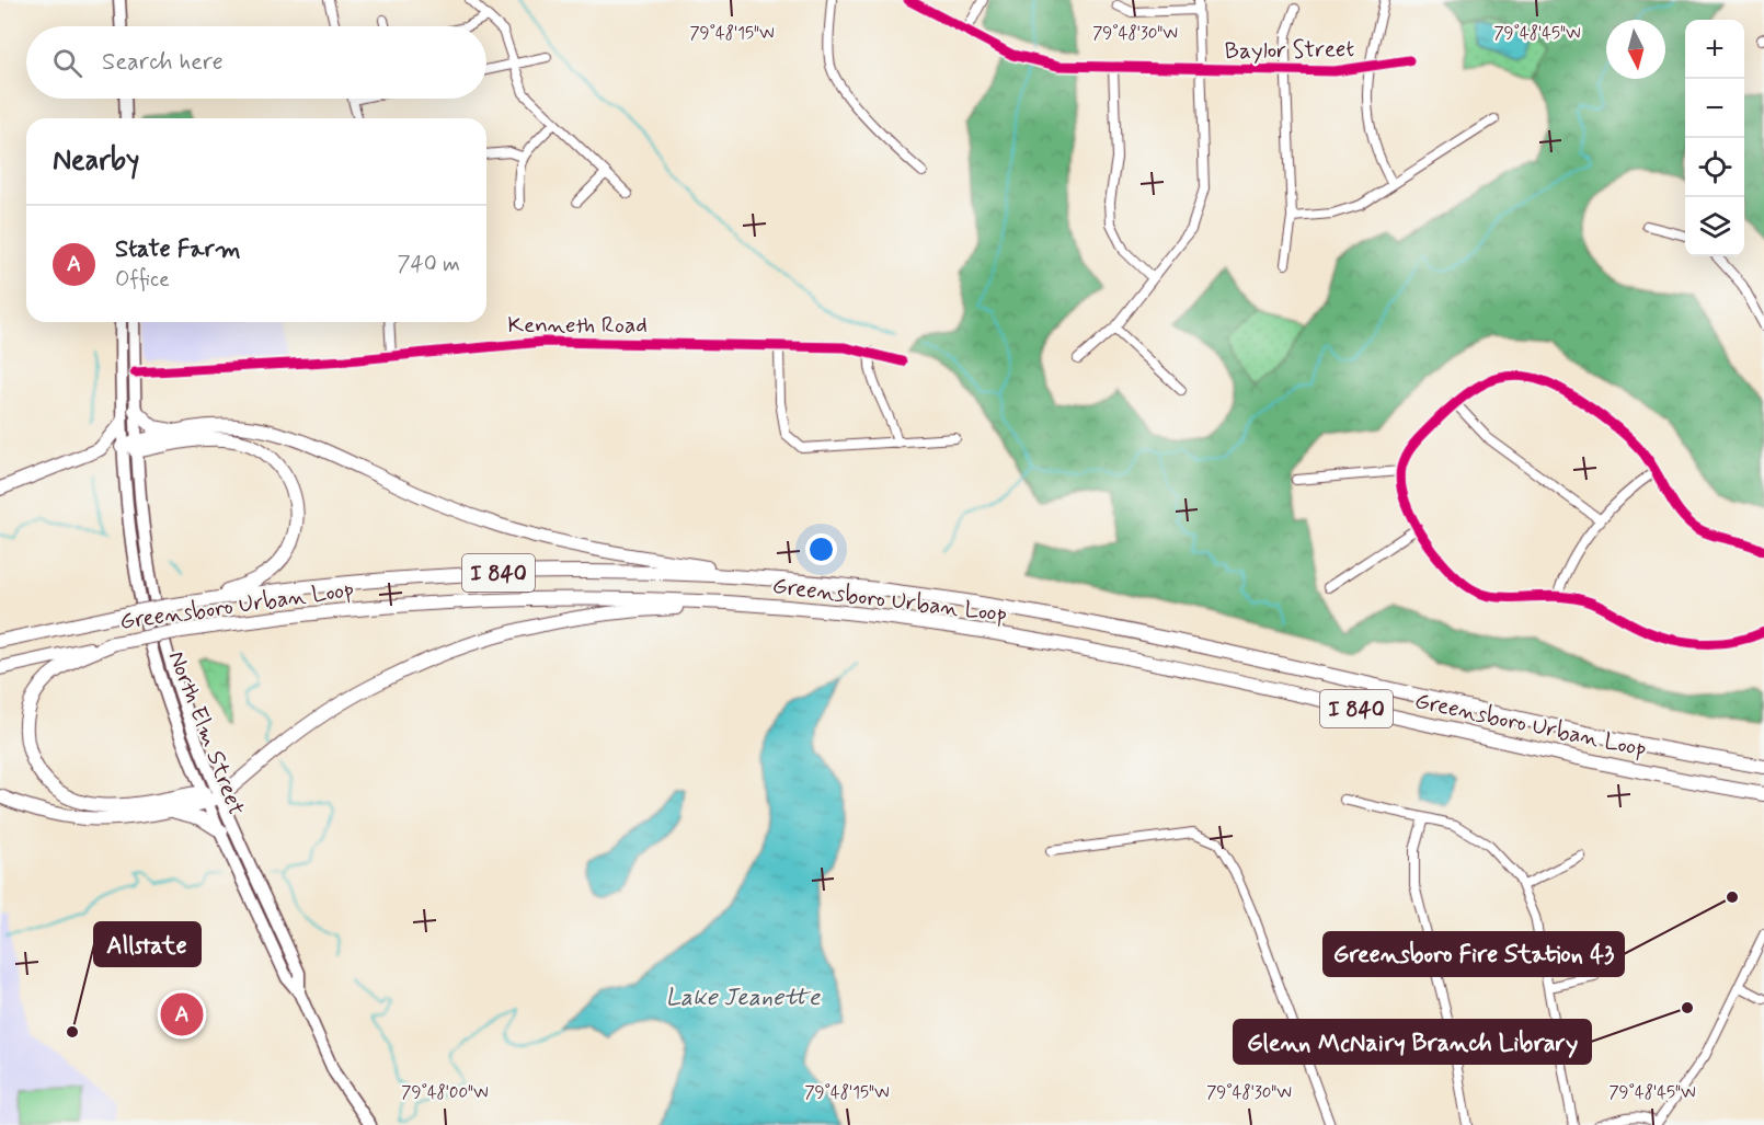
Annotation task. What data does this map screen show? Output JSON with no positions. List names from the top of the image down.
{
  "streets": {
    "highway": ["I 840", "Greensboro Urban Loop"],
    "main road": ["North Elm Street"],
    "street": ["Baylor Street", "Kenneth Road"]
  },
  "crossings": [
    ["Kenneth Road", "North Elm Street"]
  ],
  "water": ["Lake Jeanette"],
  "places": ["Greensboro Fire Station 43", "Glenn McNairy Branch Library", "Allstate"],
  "north": "bottom",
  "page": {
    "map_buttons": ["+", "−"],
    "search": "Search here",
    "heading": "Nearby",
    "list": [
      {
        "mark": "A",
        "name": "State Farm",
        "note": "Office",
        "value": "740 m"
      }
    ],
    "pins": "A"
  },
  "coordinates": [
    "79°48'15\"W",
    "79°48'30\"W",
    "79°48'45\"W",
    "79°48'00\"W"
  ]
}
